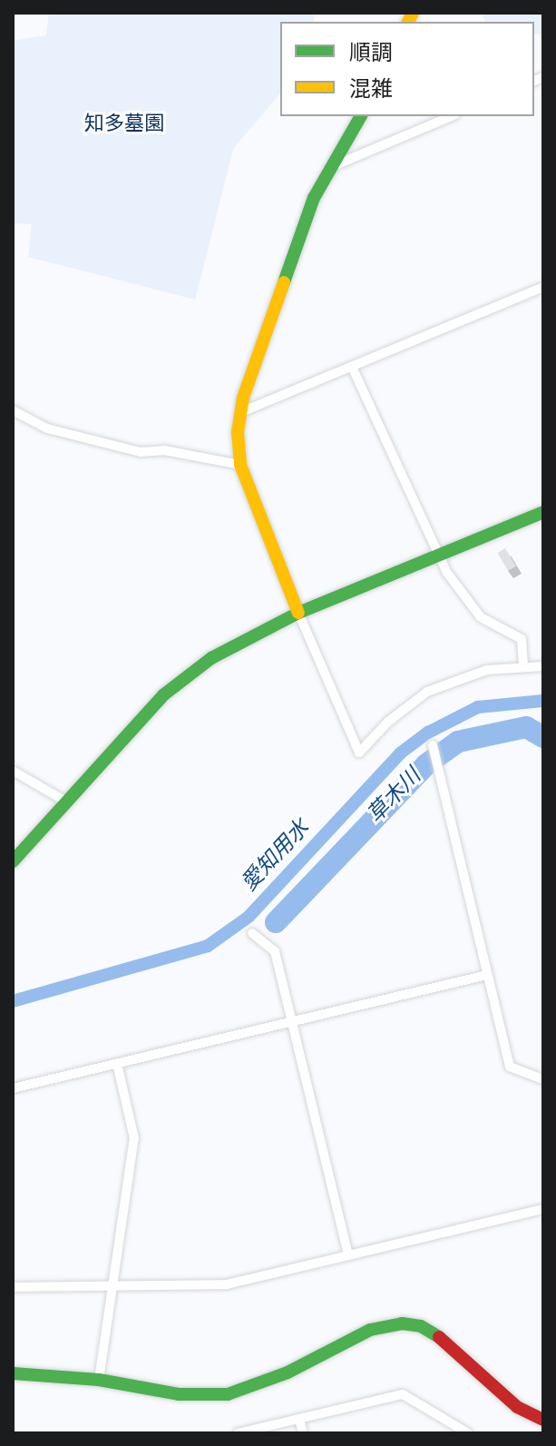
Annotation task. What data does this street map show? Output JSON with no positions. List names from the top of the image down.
{
  "water": ["草木川", "愛知用水"],
  "parks": ["知多墓園"],
  "legend": ["順調", "混雑"]
}
